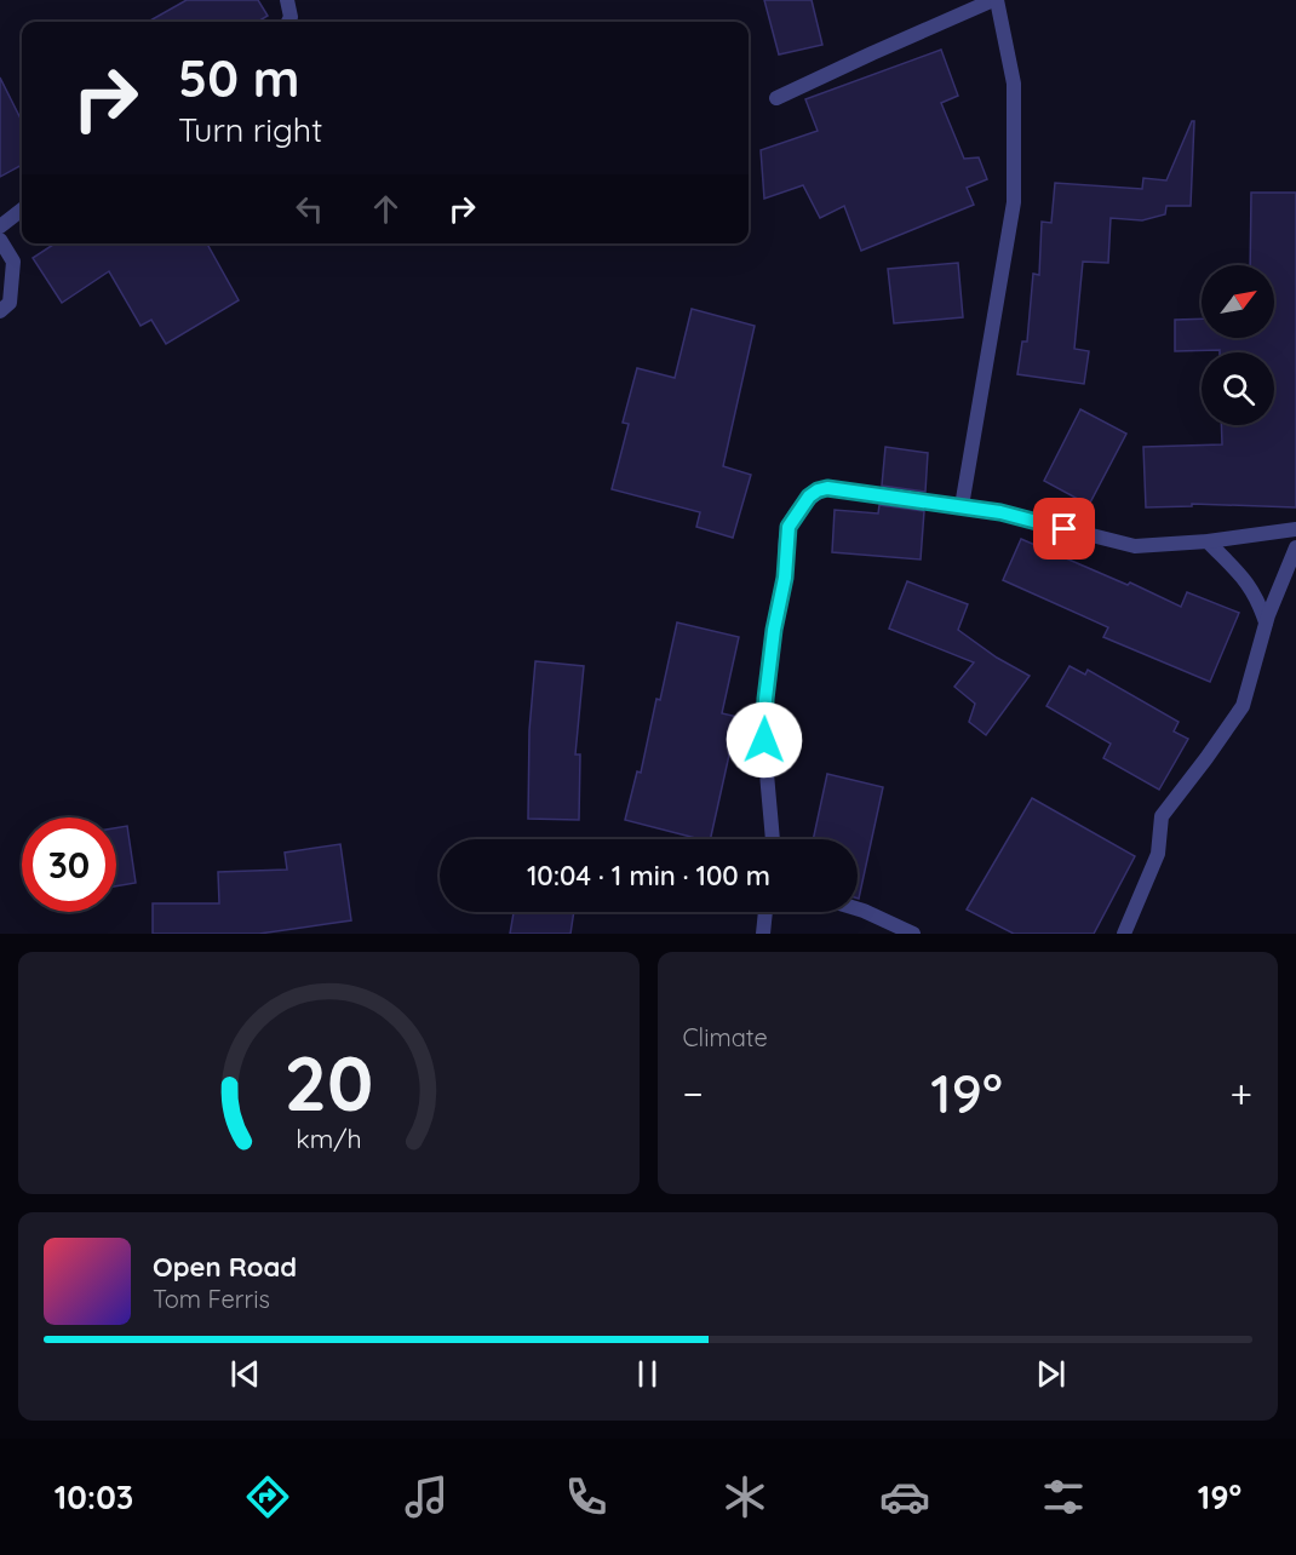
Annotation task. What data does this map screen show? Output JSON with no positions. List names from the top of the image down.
{
  "north": "top right",
  "page": {
    "turn": ["50 m", "Turn right"],
    "limit": "30",
    "trip": "10:04 · 1 min · 100 m",
    "tile": "Climate",
    "heat": ["−", "19°", "+"],
    "song": ["Open Road", "Tom Ferris"],
    "tabs": ["10:03", "19°"],
    "gauge": ["20", "km/h"]
  }
}
